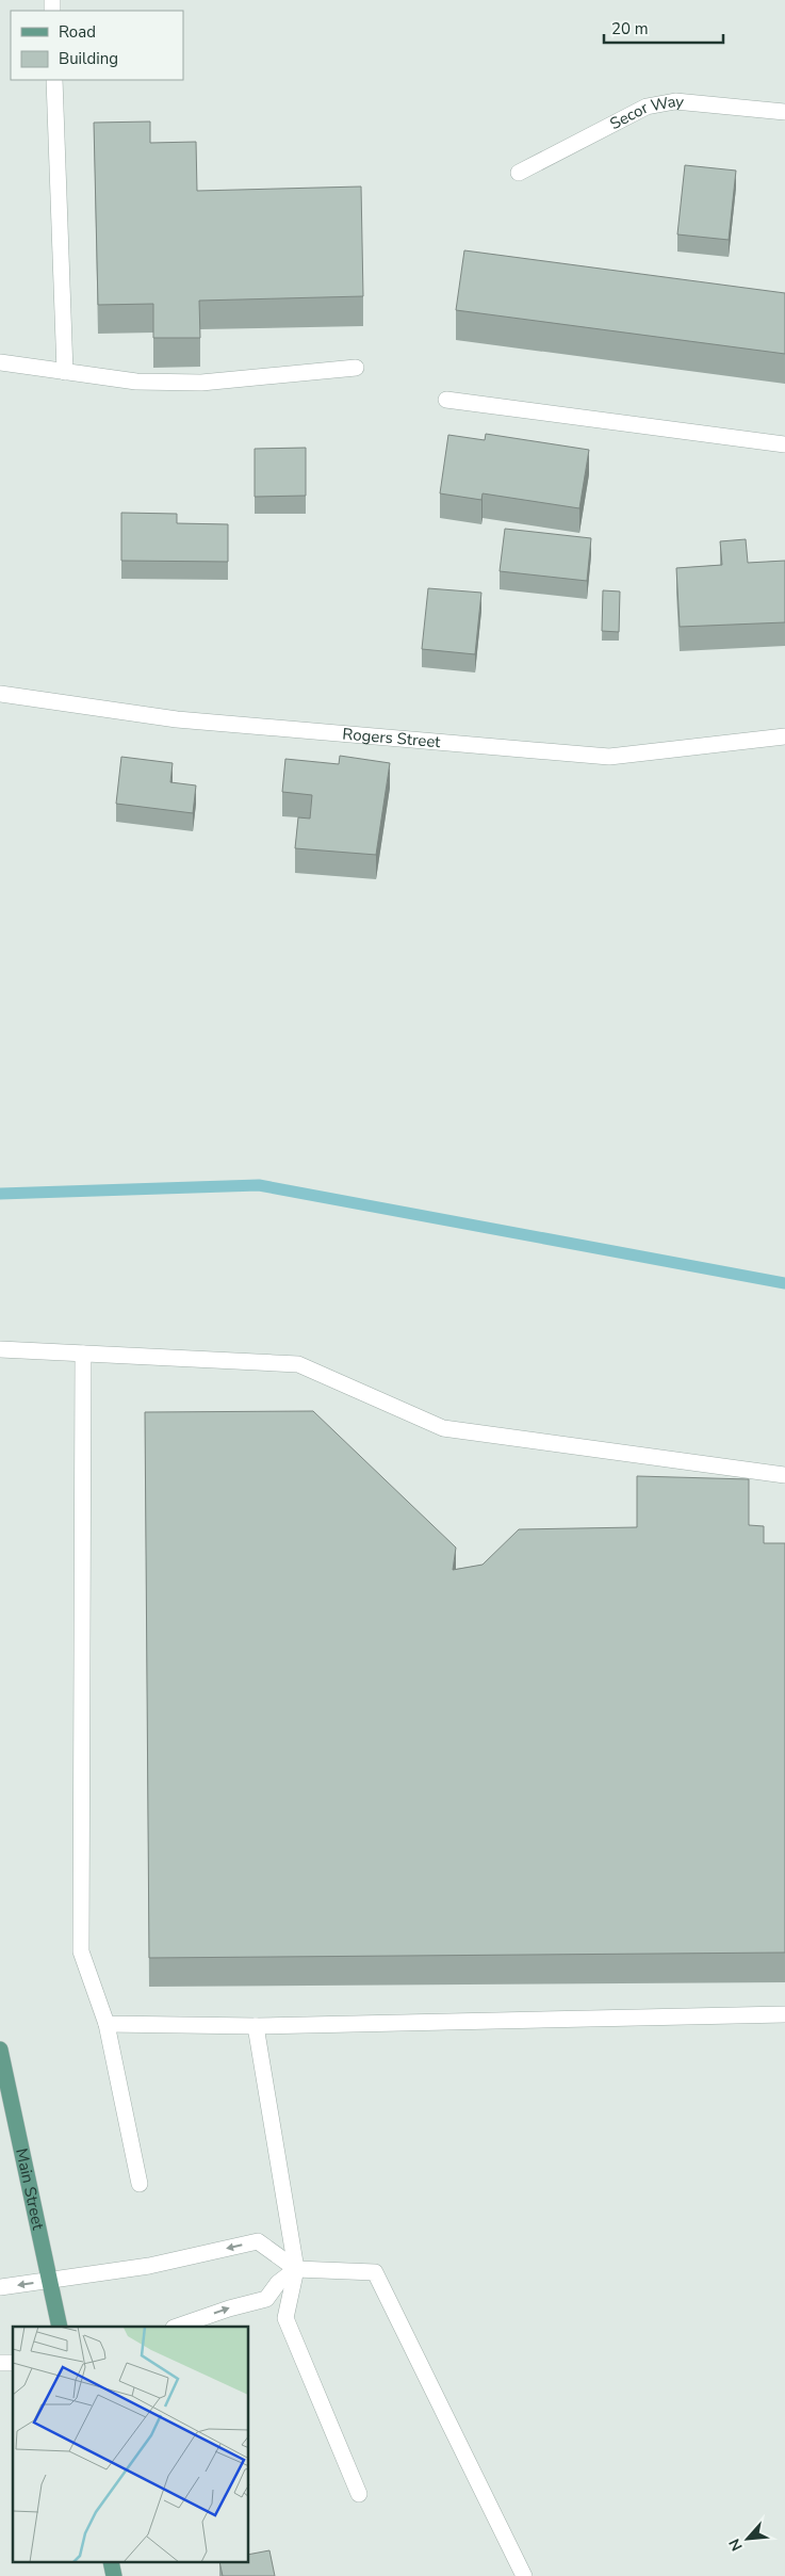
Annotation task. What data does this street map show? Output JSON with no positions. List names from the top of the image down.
{
  "streets": {
    "main road": ["Main Street"],
    "street": ["Secor Way", "Rogers Street"]
  },
  "legend": ["Road", "Building"],
  "scale_bar": "20 m",
  "north": "bottom left"
}
